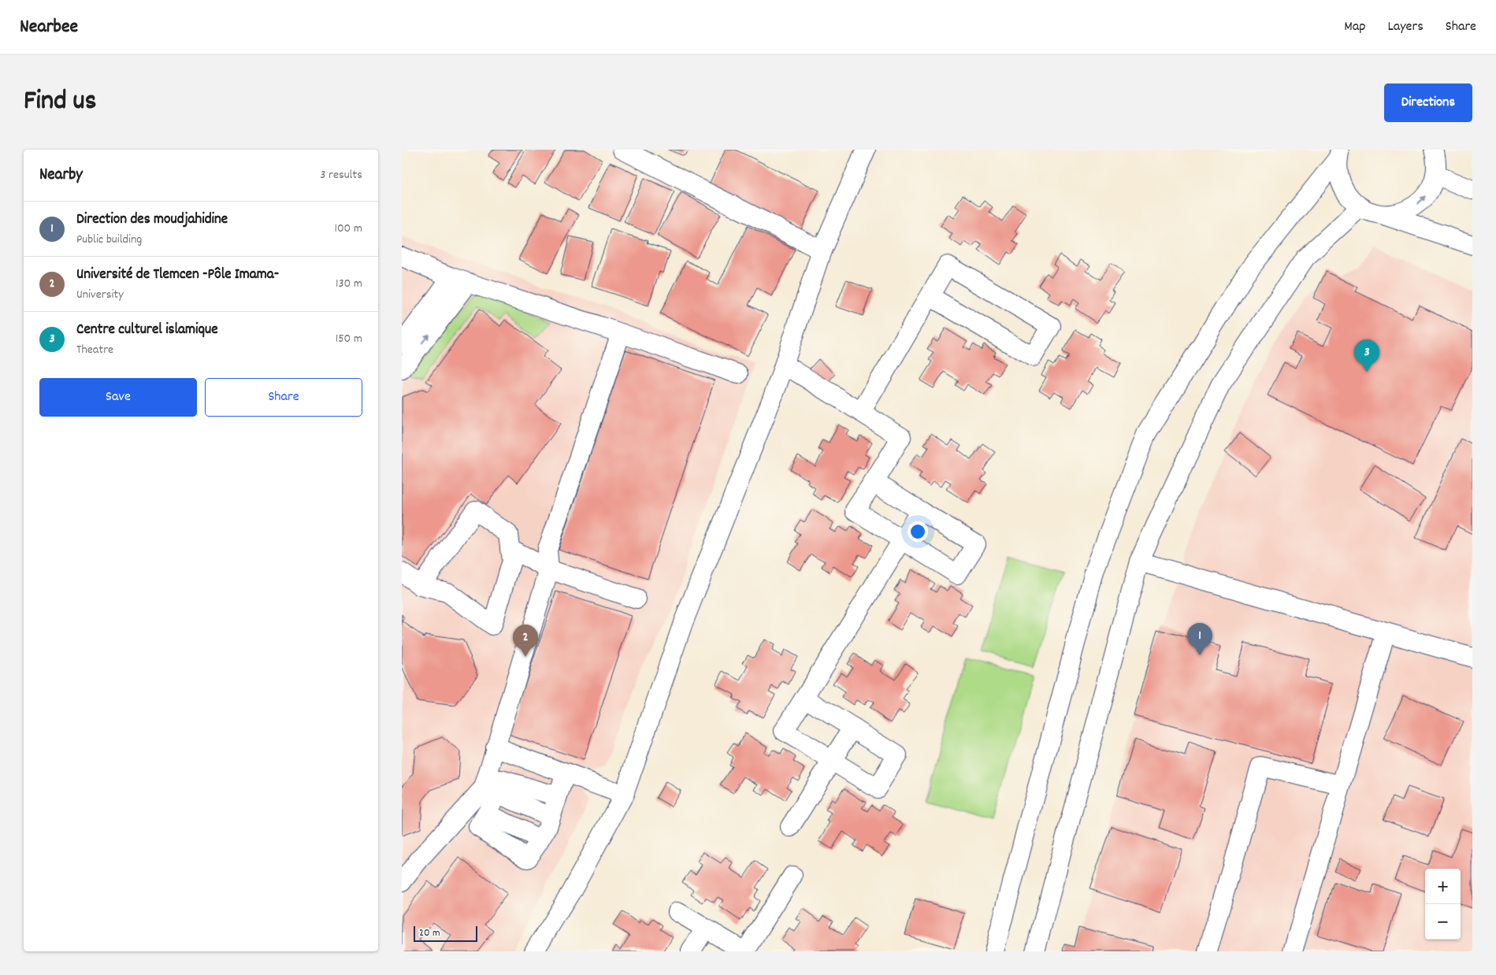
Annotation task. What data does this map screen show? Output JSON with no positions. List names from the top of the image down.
{
  "scale_bar": "20 m",
  "page": {
    "header": "Nearbee",
    "nav": ["Map", "Layers", "Share"],
    "title": "Find us",
    "buttons": [
      "Directions",
      ["Save", "Share"]
    ],
    "heading": ["Nearby", "3 results"],
    "list": [
      {
        "mark": "1",
        "name": "Direction des moudjahidine",
        "note": "Public building",
        "value": "100 m"
      },
      {
        "mark": "2",
        "name": "Université de Tlemcen -Pôle Imama-",
        "note": "University",
        "value": "130 m"
      },
      {
        "mark": "3",
        "name": "Centre culturel islamique",
        "note": "Theatre",
        "value": "150 m"
      }
    ],
    "pins": ["3", "1", "2"],
    "map_buttons": ["+", "−"],
    "scale": "20 m"
  }
}
